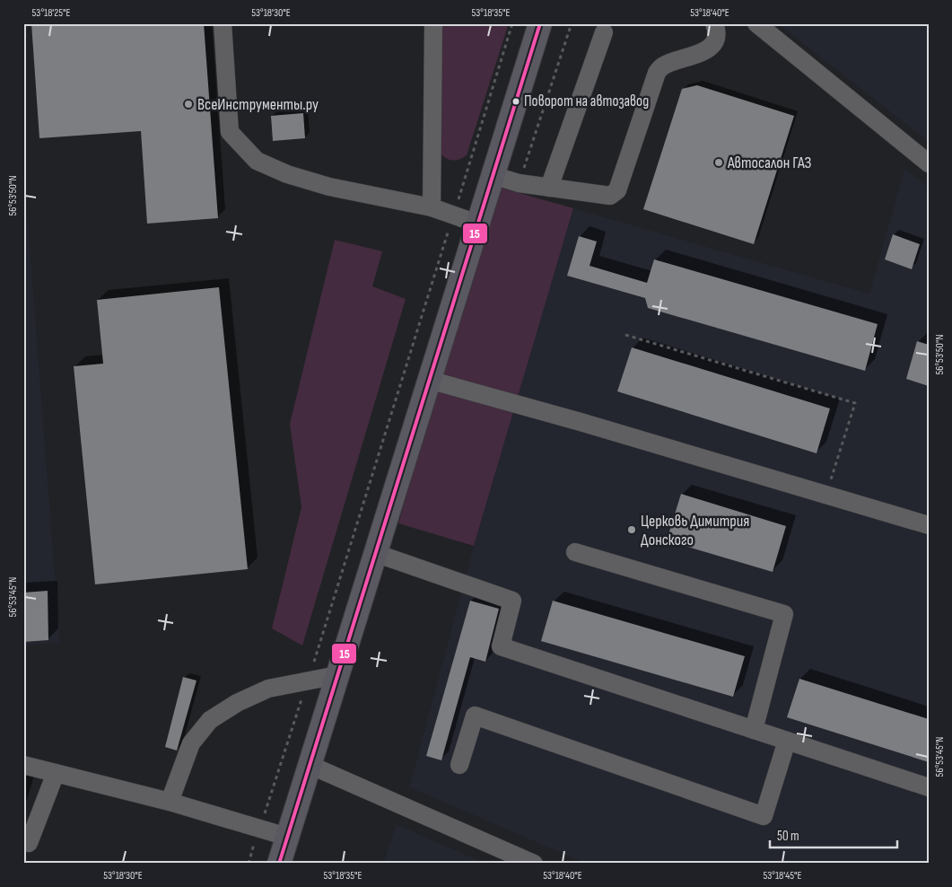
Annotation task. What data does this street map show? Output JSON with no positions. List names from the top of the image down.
{
  "places": [
    "Поворот на автозавод",
    "ВсеИнструменты.ру",
    "Автосалон ГАЗ",
    "Церковь Димитрия Донского"
  ],
  "lines": ["transit line 15"],
  "scale_bar": "50 m",
  "coordinates": [
    "53°18'25\"E",
    "53°18'30\"E",
    "53°18'35\"E",
    "53°18'40\"E",
    "56°53'50\"N",
    "56°53'45\"N",
    "53°18'45\"E"
  ]
}
